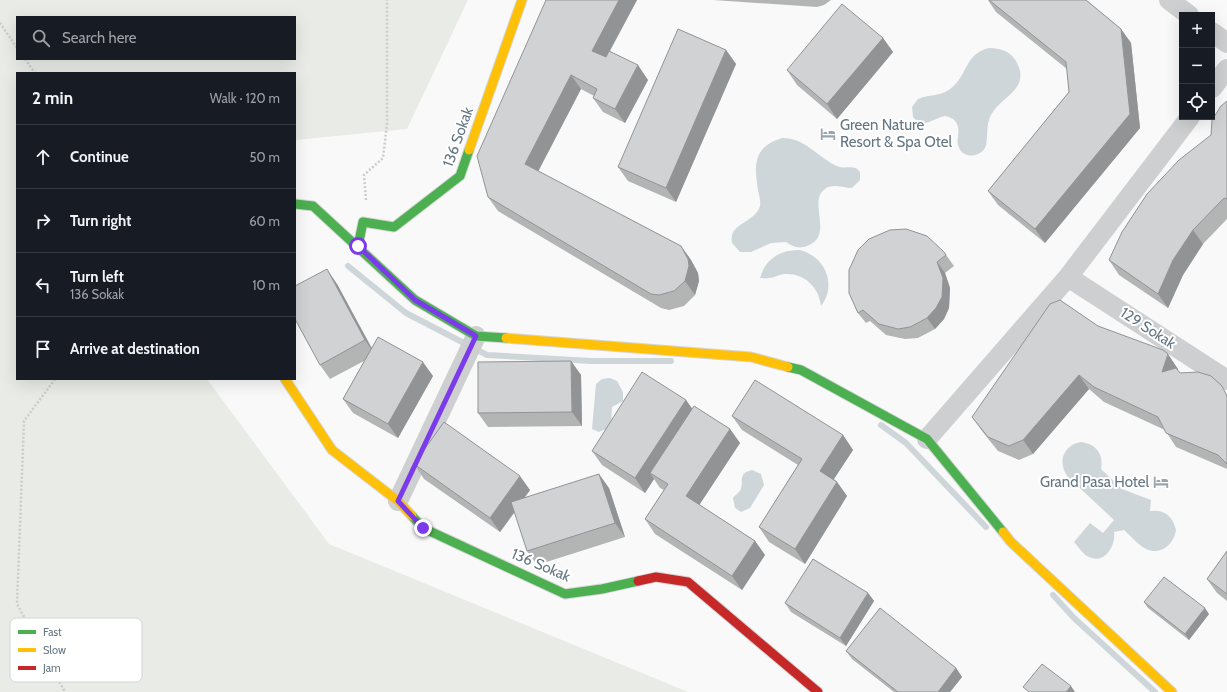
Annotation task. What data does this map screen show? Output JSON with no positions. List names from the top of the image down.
{
  "streets": {
    "street": ["136 Sokak", "129 Sokak"]
  },
  "places": {
    "hotel": ["Green Nature Resort & Spa Otel", "Grand Pasa Hotel"]
  },
  "legend": ["Fast", "Slow", "Jam"],
  "page": {
    "map_buttons": ["+", "−"],
    "search": "Search here",
    "heading": ["2 min", "Walk · 120 m"],
    "list": [
      ["Continue", "50 m"],
      ["Turn right", "60 m"],
      ["Turn left", "136 Sokak", "10 m"],
      "Arrive at destination"
    ]
  }
}
